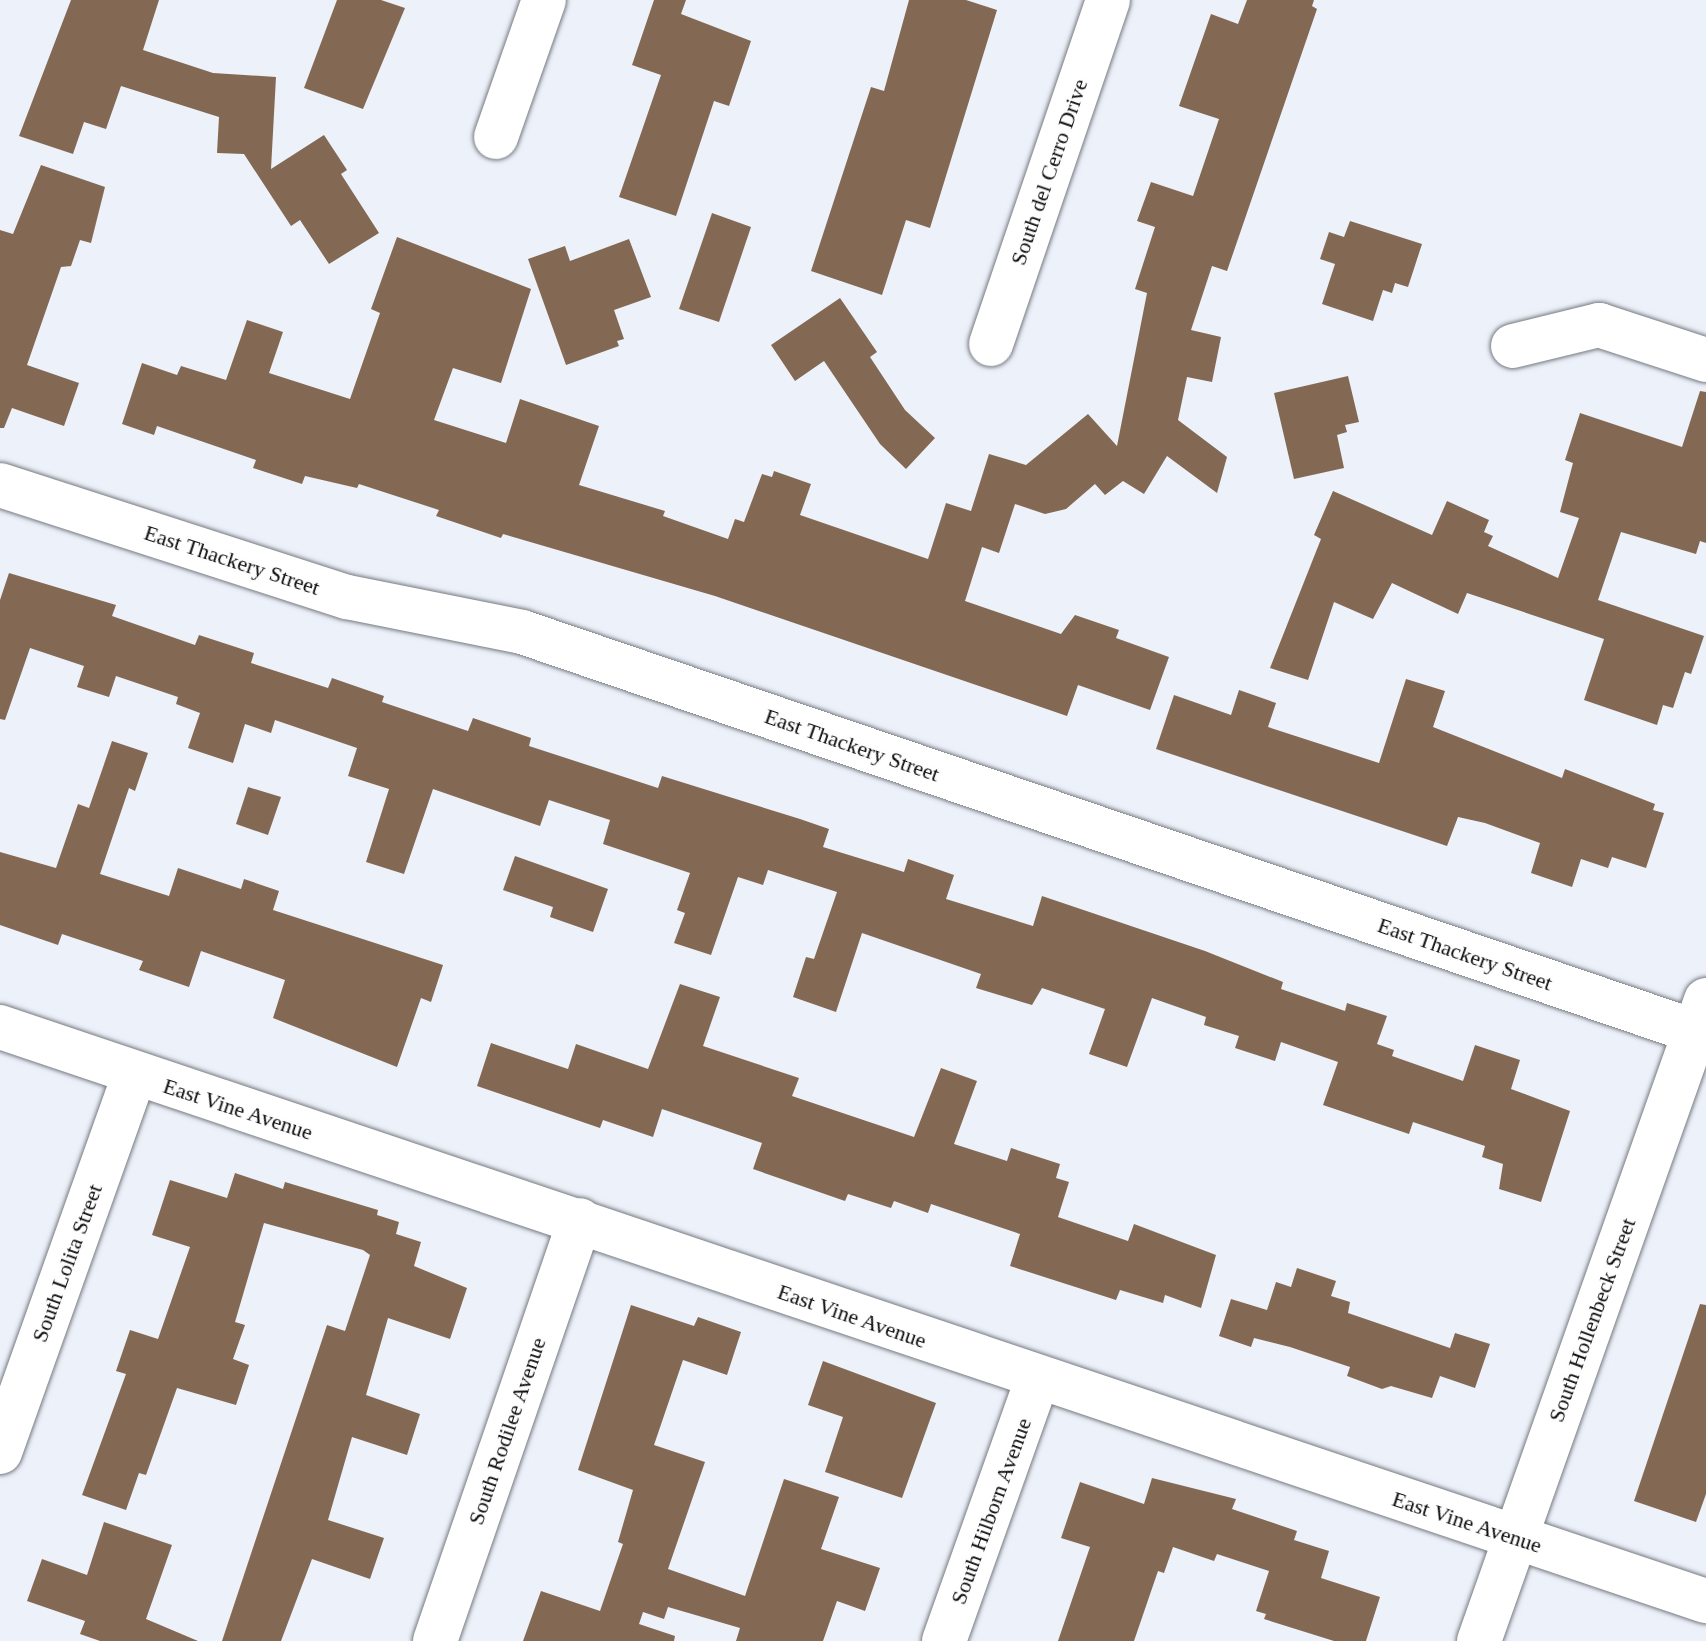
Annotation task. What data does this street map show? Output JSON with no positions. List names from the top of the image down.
{
  "streets": {
    "street": [
      "South del Cerro Drive",
      "East Thackery Street",
      "East Vine Avenue",
      "South Lolita Street",
      "South Hollenbeck Street",
      "South Rodilee Avenue",
      "South Hilborn Avenue"
    ]
  },
  "crossings": [
    ["East Thackery Street", "South Hollenbeck Street"],
    ["East Vine Avenue", "South Lolita Street"],
    ["East Vine Avenue", "South Hollenbeck Street"],
    ["East Vine Avenue", "South Rodilee Avenue"],
    ["East Vine Avenue", "South Hilborn Avenue"]
  ]
}
